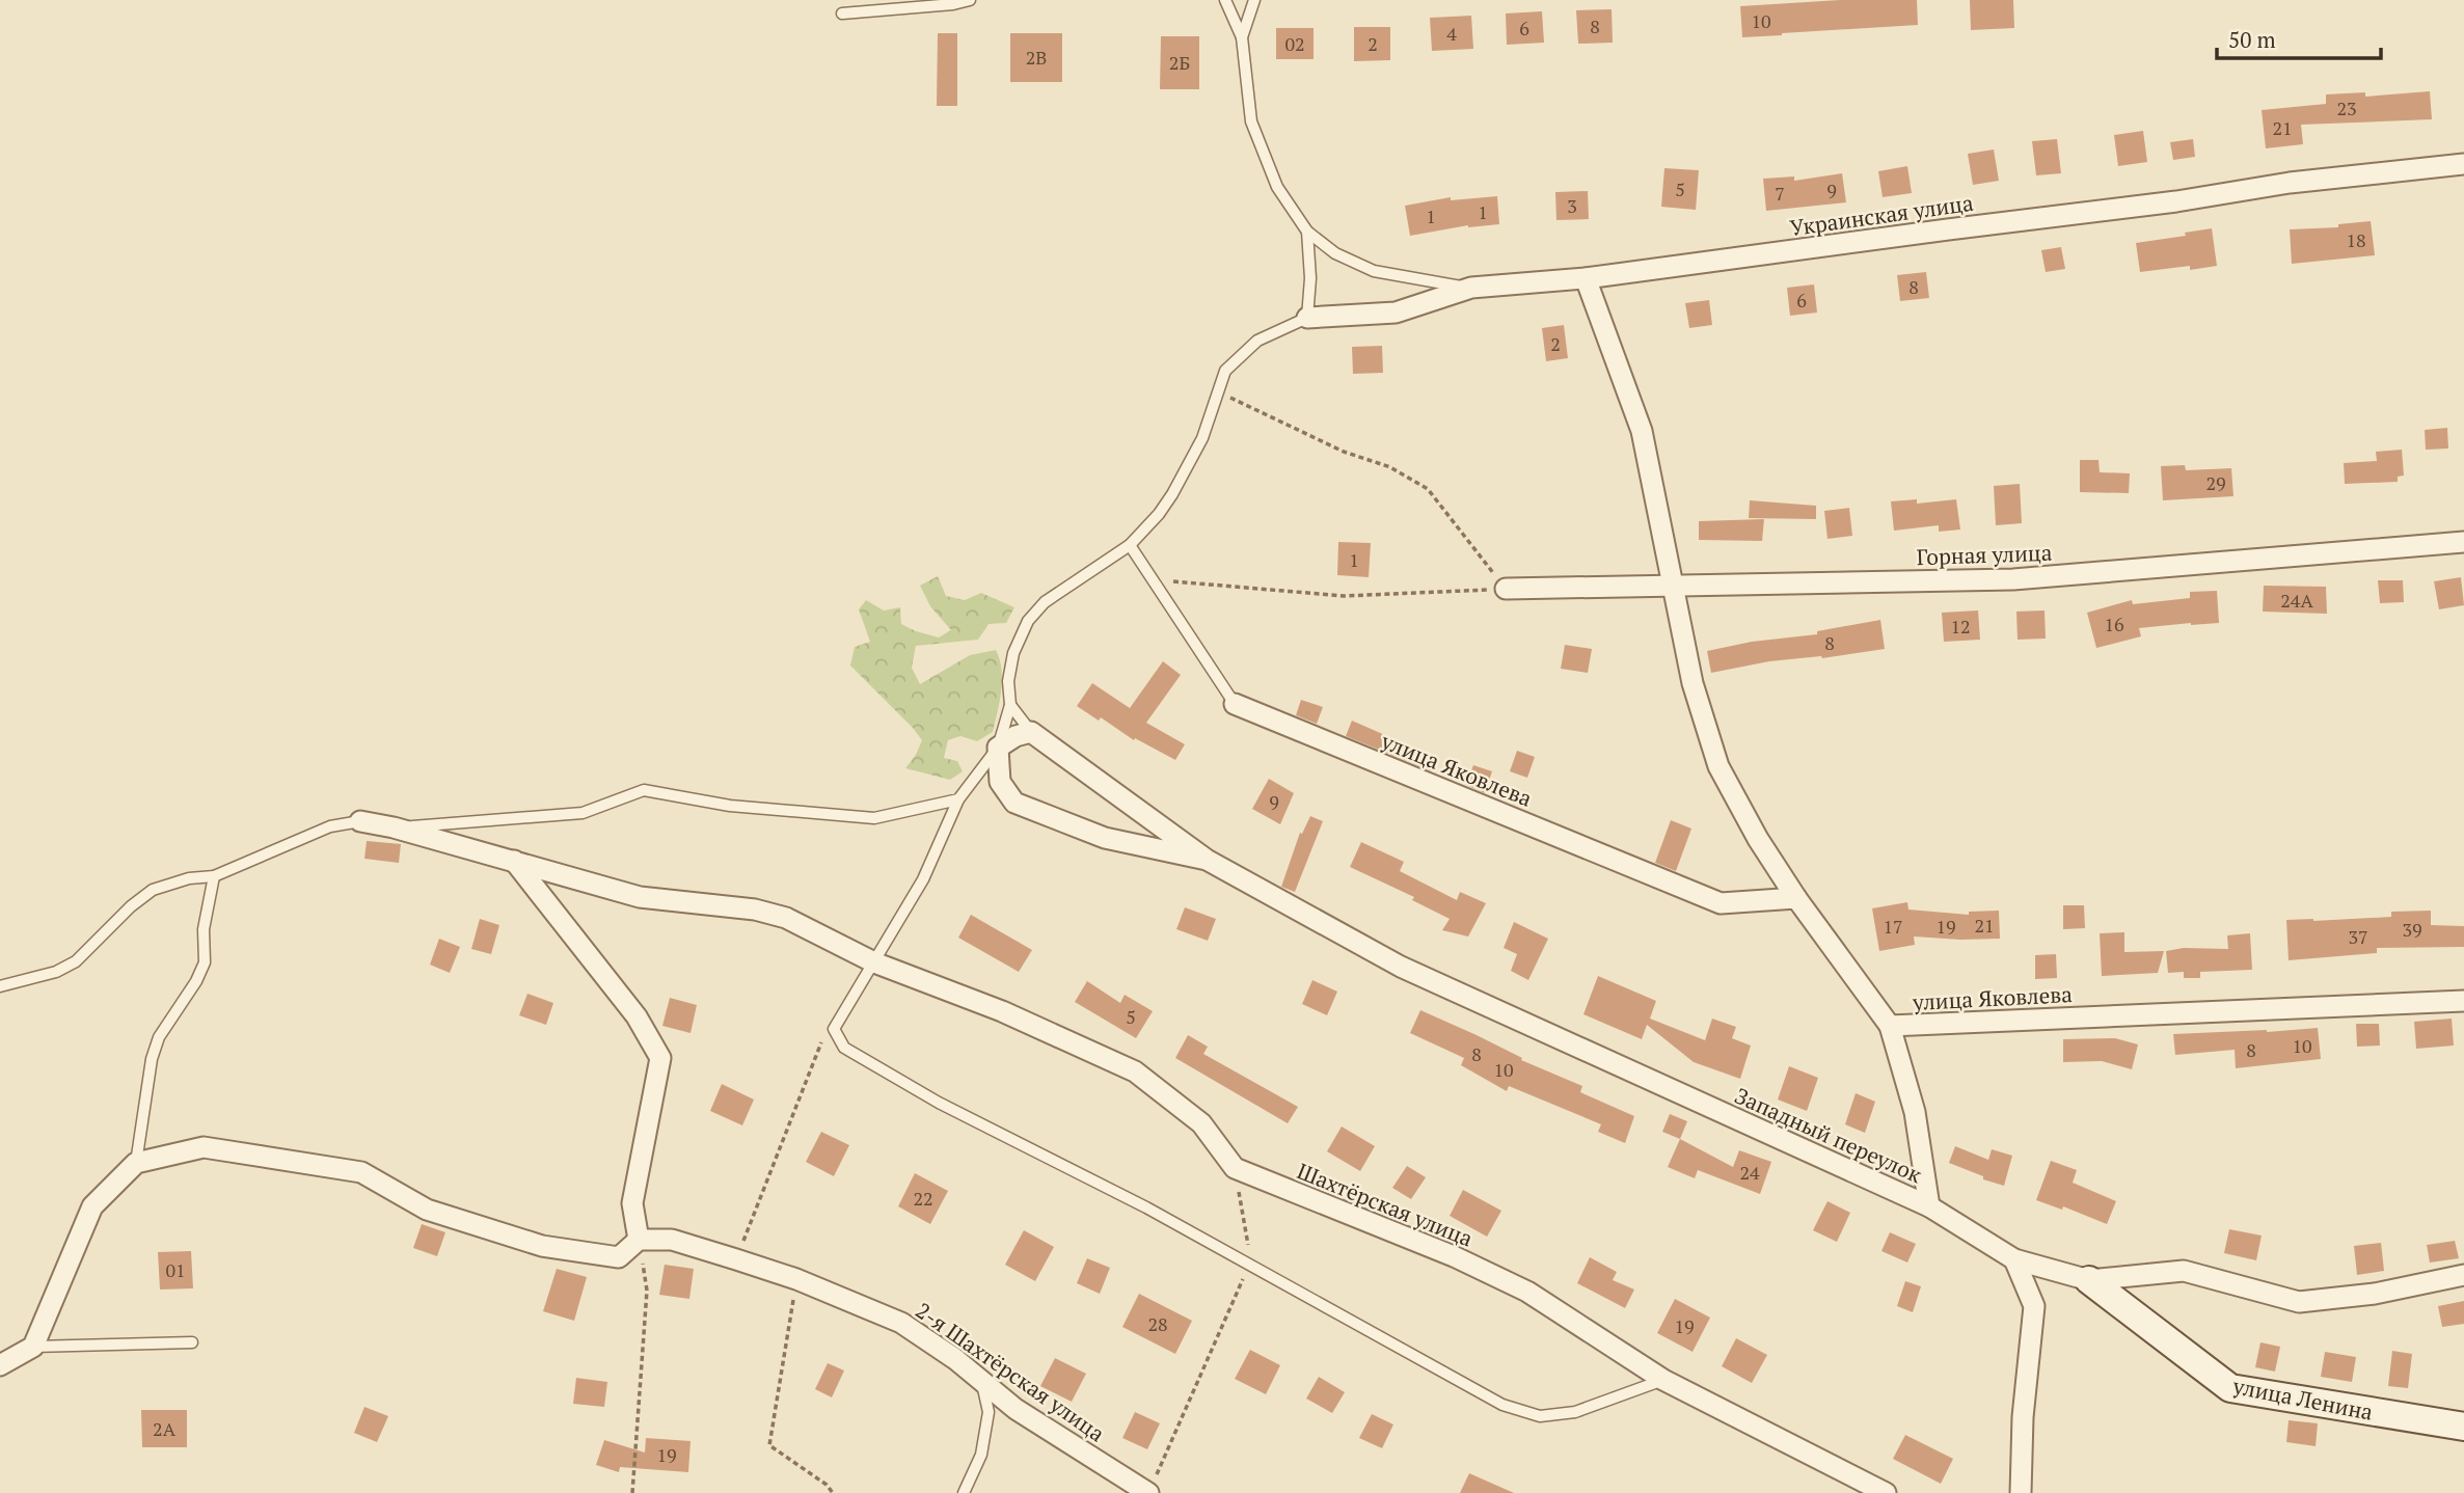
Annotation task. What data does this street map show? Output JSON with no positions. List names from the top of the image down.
{
  "streets": {
    "street": [
      "Украинская улица",
      "Горная улица",
      "улица Яковлева",
      "Западный переулок",
      "Шахтёрская улица",
      "2-я Шахтёрская улица",
      "улица Ленина"
    ]
  },
  "crossings": [
    ["Западный переулок", "улица Ленина"]
  ],
  "house_numbers": [
    "10",
    "8",
    "6",
    "4",
    "02",
    "2",
    "2В",
    "2Б",
    "23",
    "21",
    "5",
    "9",
    "7",
    "3",
    "1",
    "1",
    "18",
    "8",
    "6",
    "2",
    "29",
    "1",
    "24А",
    "16",
    "12",
    "8",
    "9",
    "21",
    "17",
    "19",
    "39",
    "37",
    "5",
    "10",
    "8",
    "8",
    "10",
    "24",
    "22",
    "01",
    "28",
    "19",
    "2А",
    "19"
  ],
  "scale_bar": "50 m"
}
